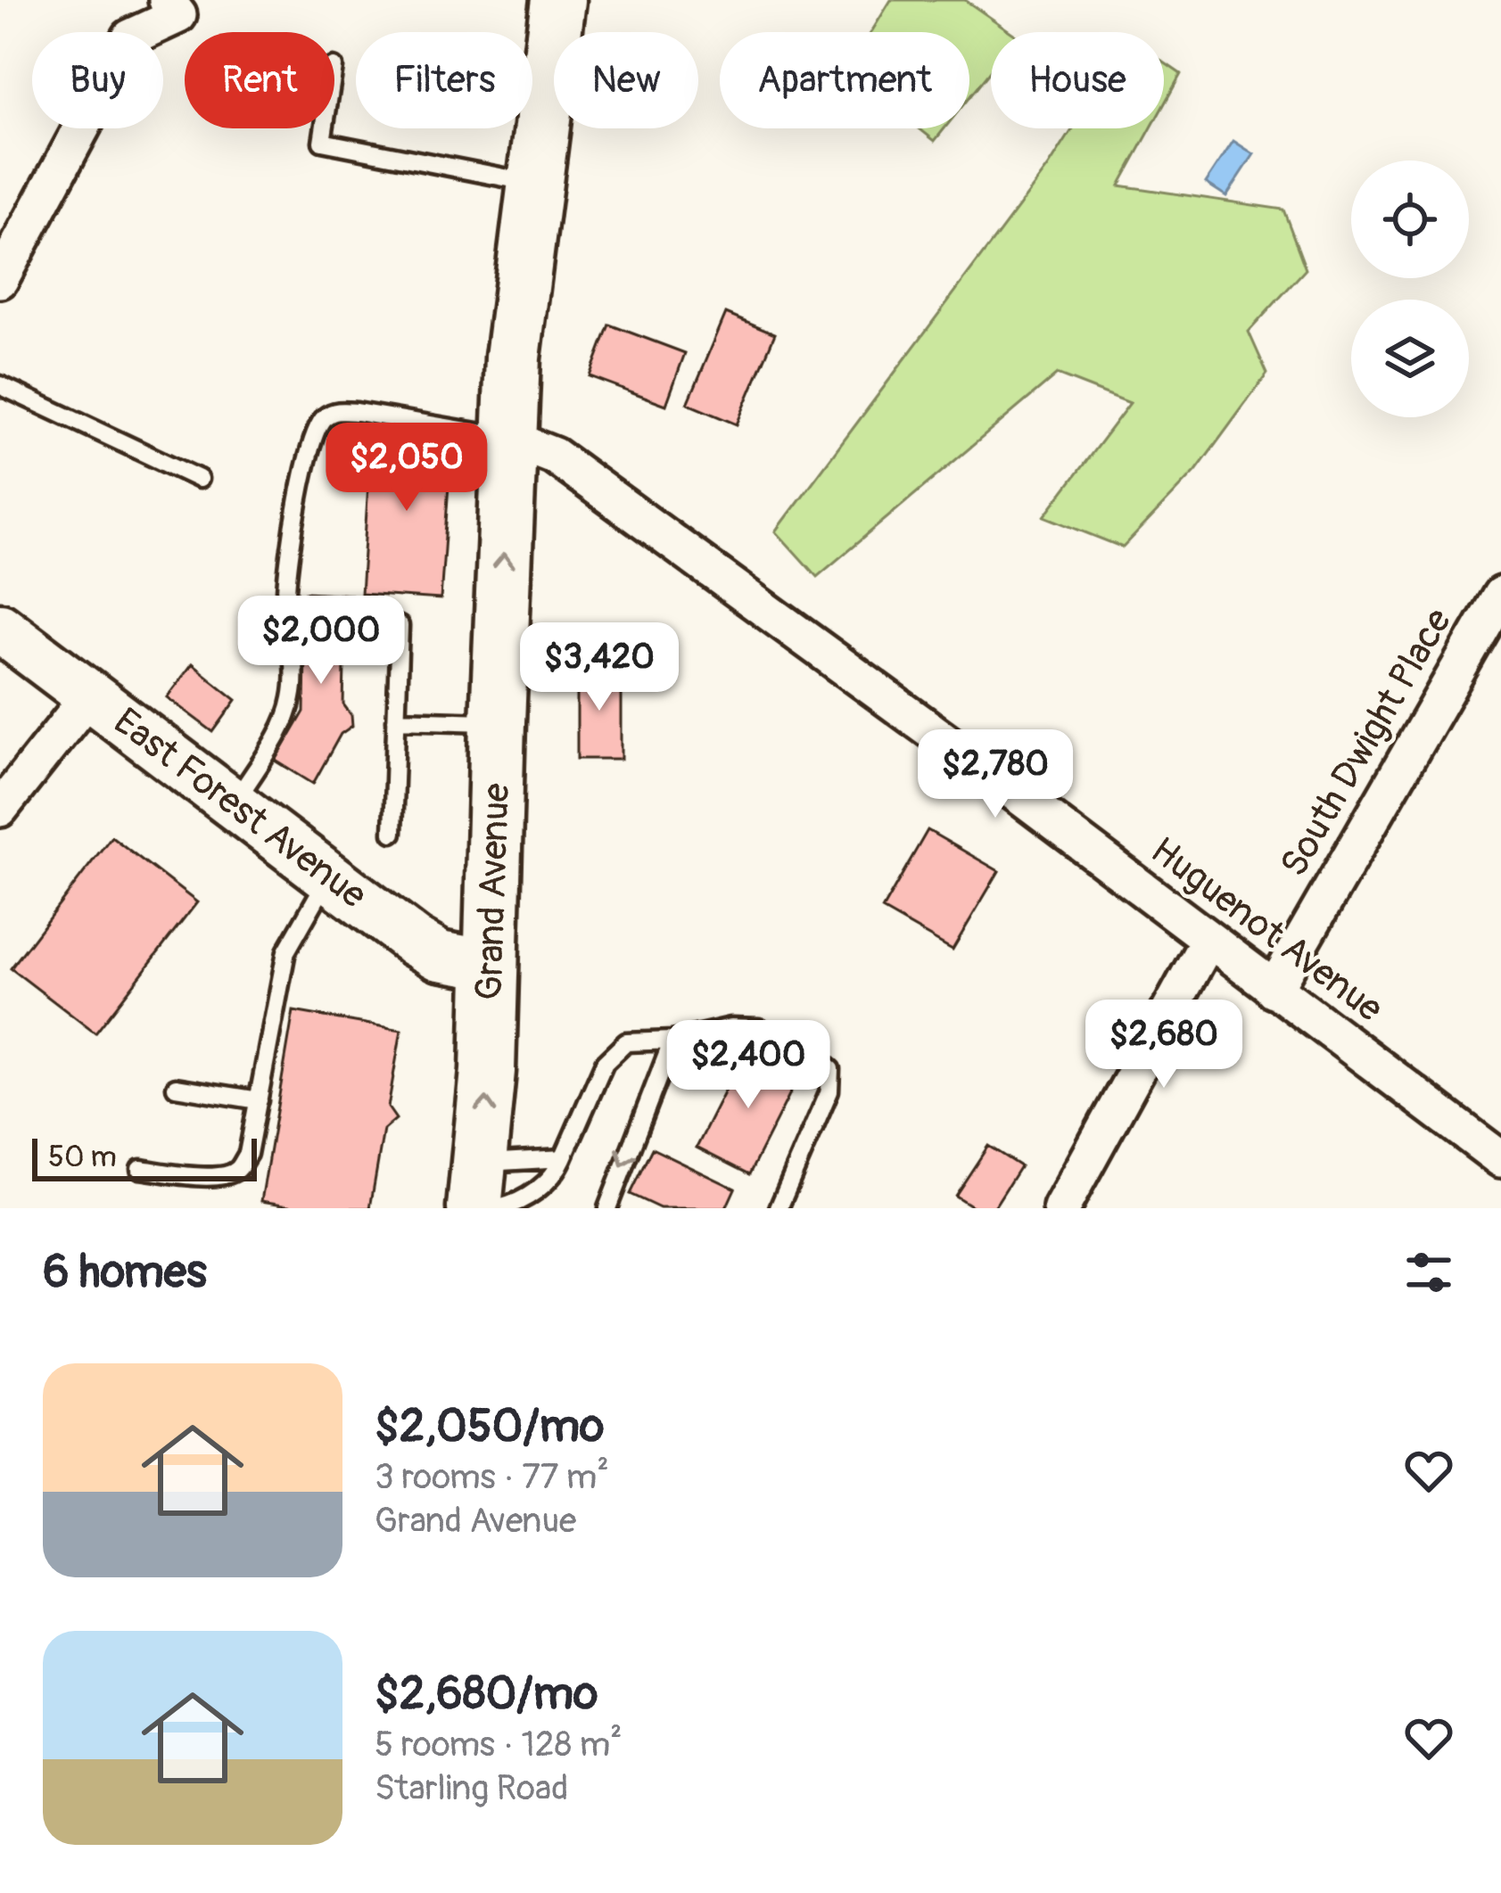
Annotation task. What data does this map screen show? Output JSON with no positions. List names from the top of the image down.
{
  "streets": {
    "main road": ["Grand Avenue"],
    "street": ["South Dwight Place", "East Forest Avenue", "Huguenot Avenue"]
  },
  "crossings": [
    ["South Dwight Place", "Huguenot Avenue"],
    ["East Forest Avenue", "Grand Avenue"],
    ["Grand Avenue", "Huguenot Avenue"]
  ],
  "one_way": ["Grand Avenue"],
  "scale_bar": "50 m",
  "page": {
    "chip": [
      "Buy",
      "Rent",
      "Filters",
      "New",
      "Apartment",
      "House"
    ],
    "price": [
      "$2,050",
      "$2,000",
      "$3,420",
      "$2,780",
      "$2,680",
      "$2,400"
    ],
    "scale": "50 m",
    "heading": "6 homes",
    "list": [
      {
        "name": "$2,050/mo",
        "note": "3 rooms · 77 m² · Grand Avenue"
      },
      {
        "name": "$2,680/mo",
        "note": "5 rooms · 128 m² · Starling Road"
      }
    ]
  }
}
